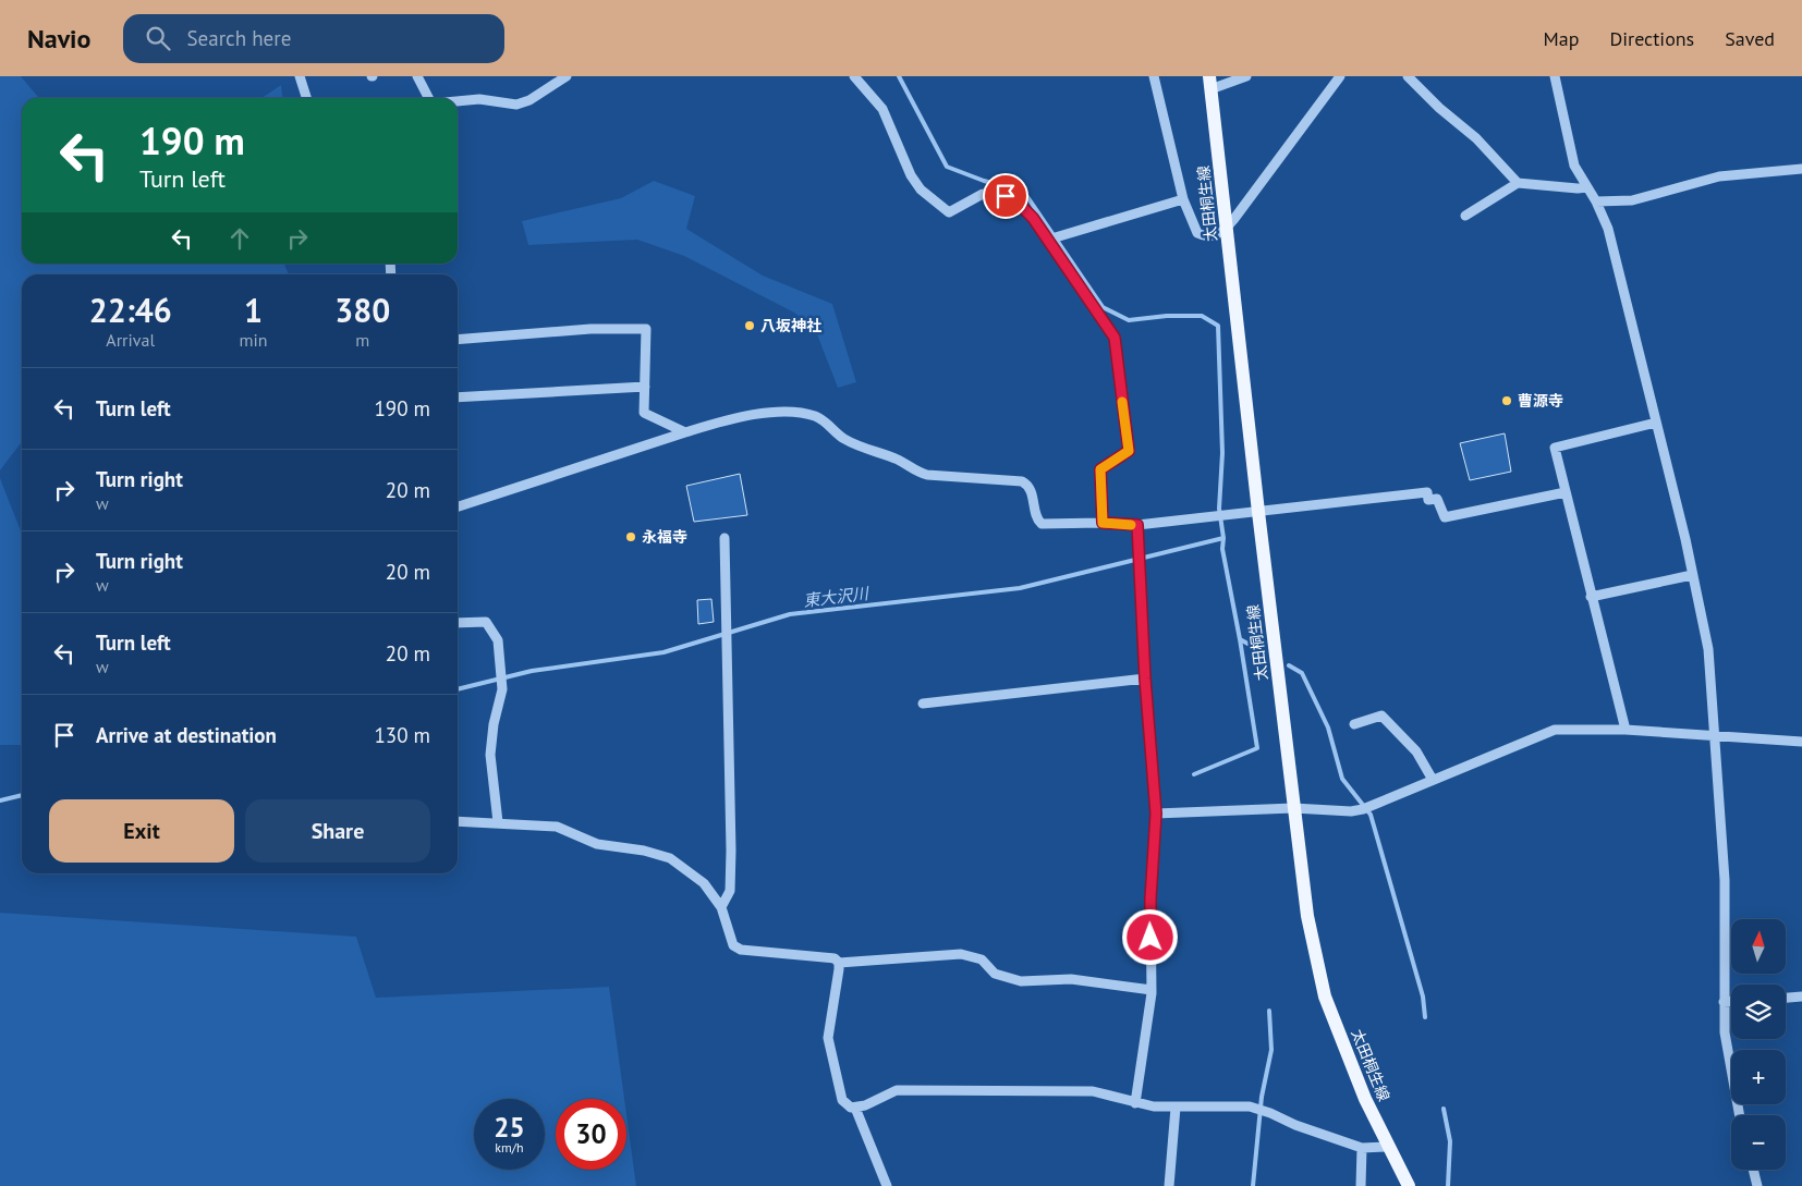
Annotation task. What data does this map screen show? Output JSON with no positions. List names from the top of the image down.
{
  "streets": {
    "main road": ["太田桐生線"]
  },
  "water": ["東大沢川"],
  "places": ["八坂神社", "曹源寺", "永福寺"],
  "north": "top",
  "page": {
    "header": "Navio",
    "search": "Search here",
    "nav": ["Map", "Directions", "Saved"],
    "turn": ["190 m", "Turn left"],
    "eta": [
      "22:46",
      "Arrival",
      "1",
      "min",
      "380",
      "m"
    ],
    "list": [
      {
        "name": "Turn left",
        "value": "190 m"
      },
      {
        "name": "Turn right",
        "note": "w",
        "value": "20 m"
      },
      {
        "name": "Turn right",
        "note": "w",
        "value": "20 m"
      },
      {
        "name": "Turn left",
        "note": "w",
        "value": "20 m"
      },
      {
        "name": "Arrive at destination",
        "value": "130 m"
      }
    ],
    "buttons": ["Exit", "Share"],
    "map_buttons": ["+", "−"],
    "speed": "25 km/h",
    "limit": "30"
  }
}
